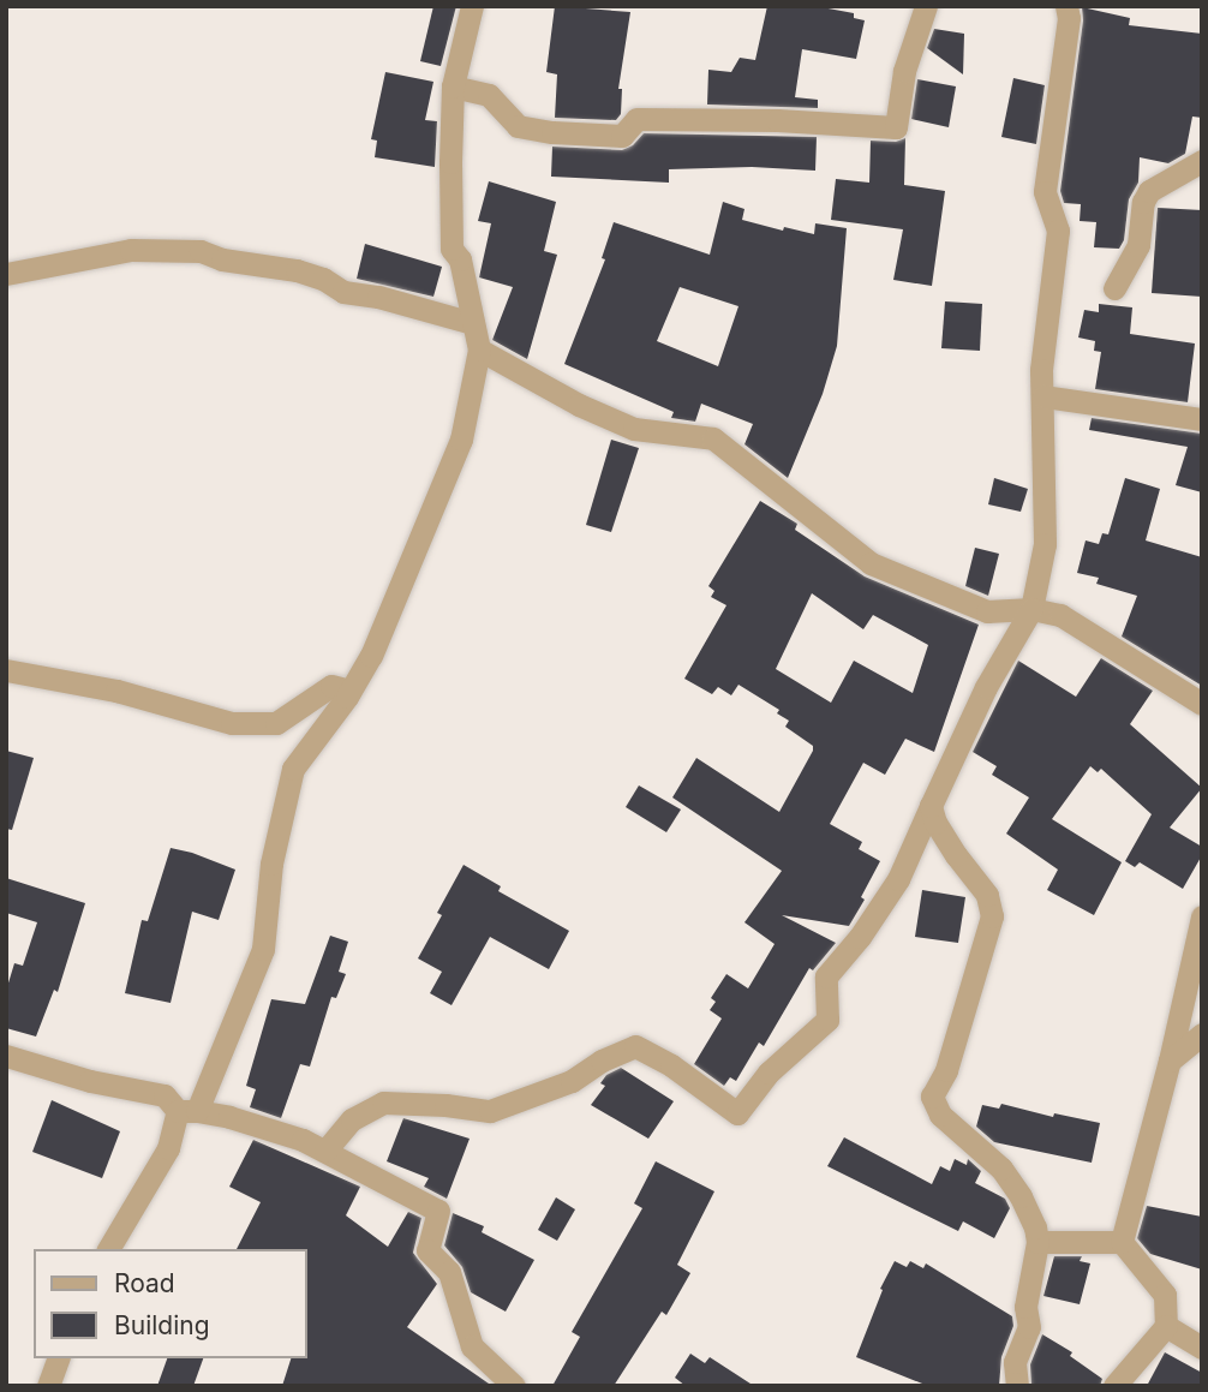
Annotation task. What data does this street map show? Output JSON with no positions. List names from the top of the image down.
{
  "legend": ["Road", "Building"]
}
